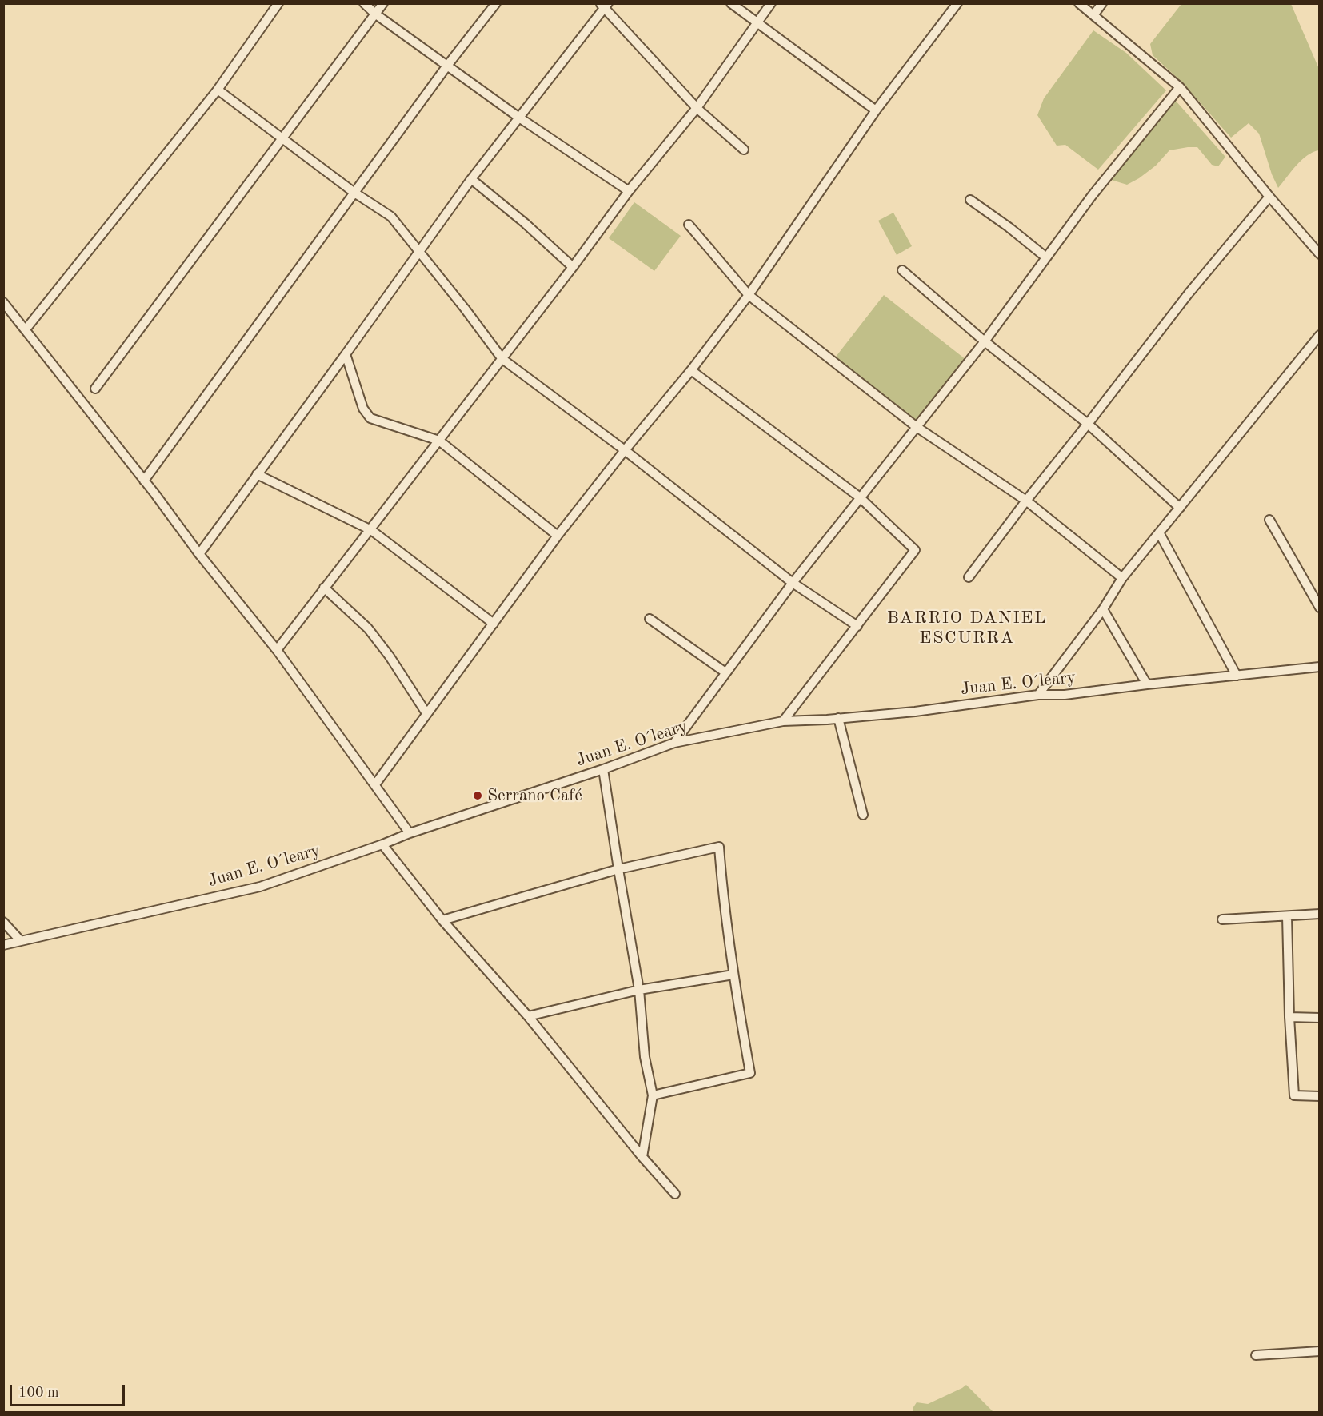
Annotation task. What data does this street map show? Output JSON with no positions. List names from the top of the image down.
{
  "streets": {
    "street": ["Juan E. O´leary"]
  },
  "districts": ["BARRIO DANIEL ESCURRA"],
  "places": ["Serrano Café"],
  "scale_bar": "100 m"
}
